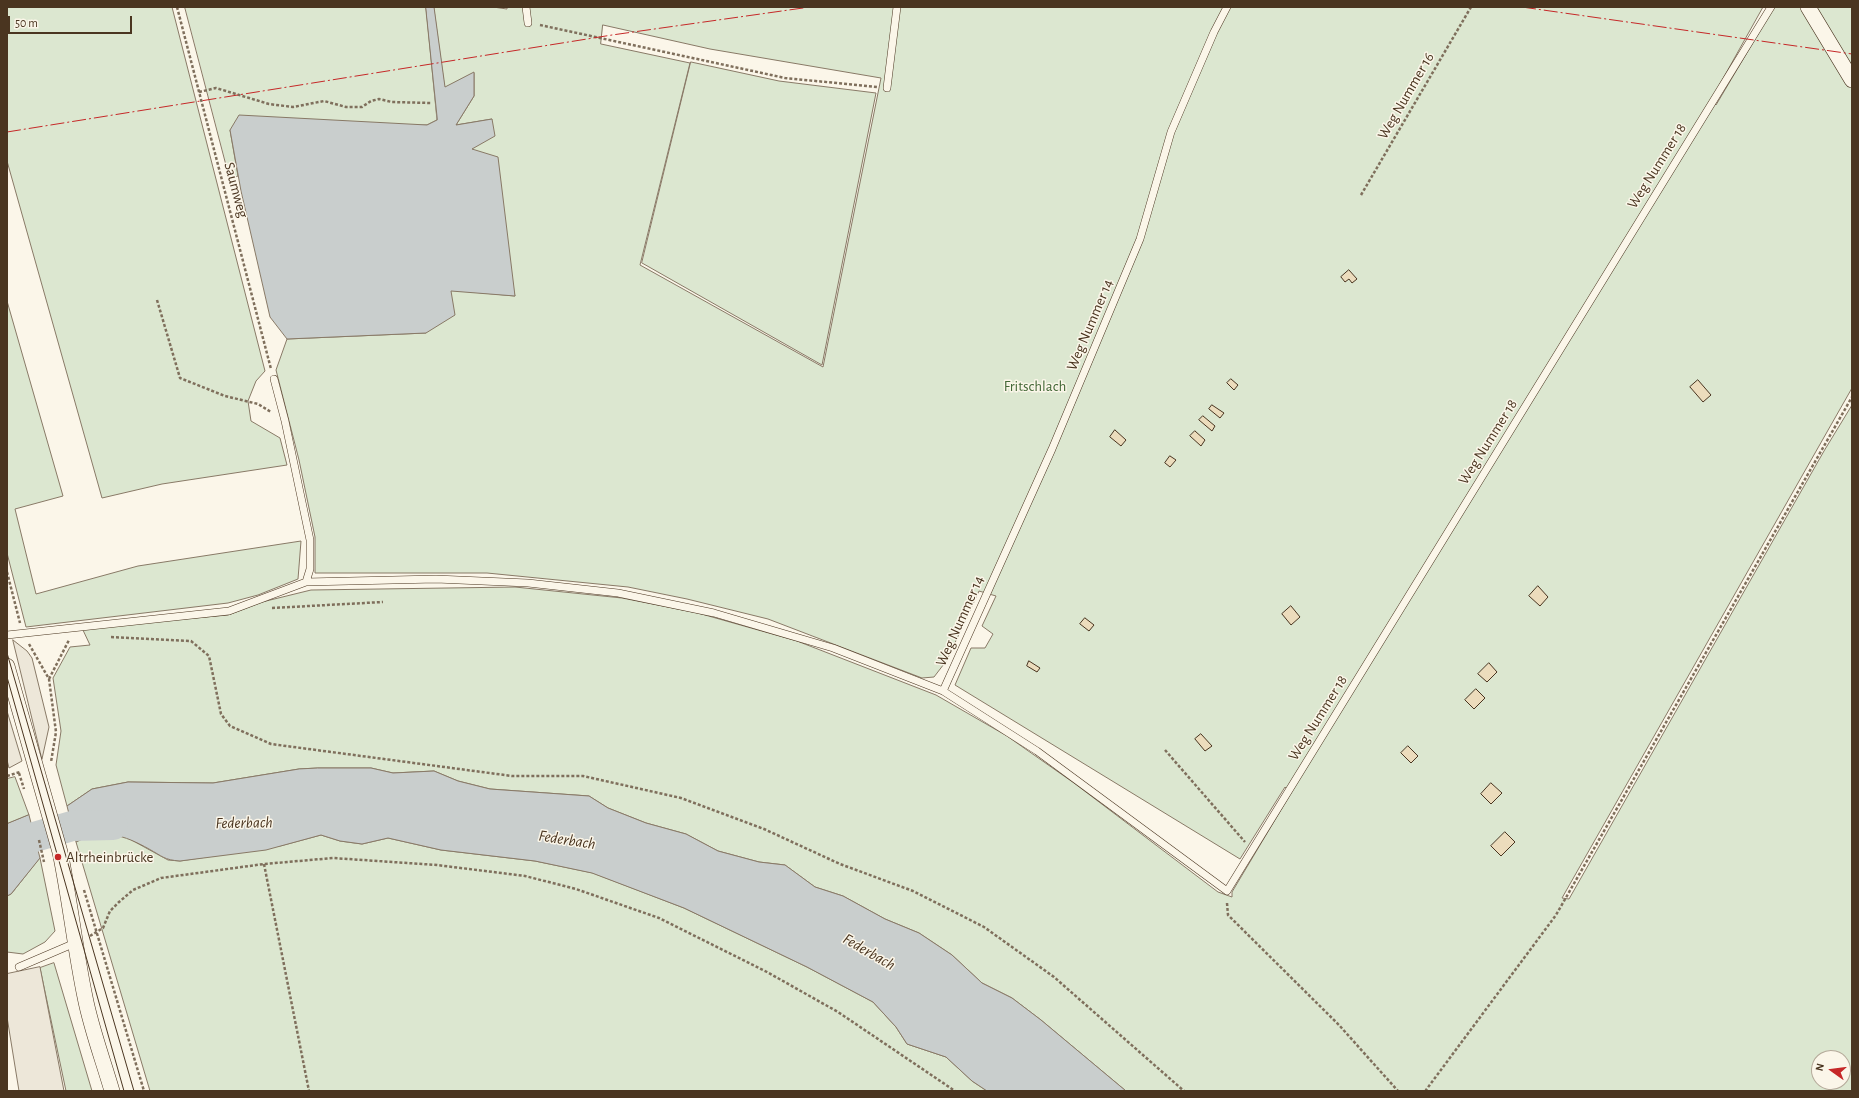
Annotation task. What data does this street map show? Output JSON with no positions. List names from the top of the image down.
{
  "streets": {
    "lane": ["Weg Nummer 18", "Weg Nummer 14"],
    "path": ["Weg Nummer 16", "Saumweg"]
  },
  "water": ["Federbach"],
  "parks": ["Fritschlach"],
  "places": ["Altrheinbrücke"],
  "scale_bar": "50 m",
  "north": "left"
}
